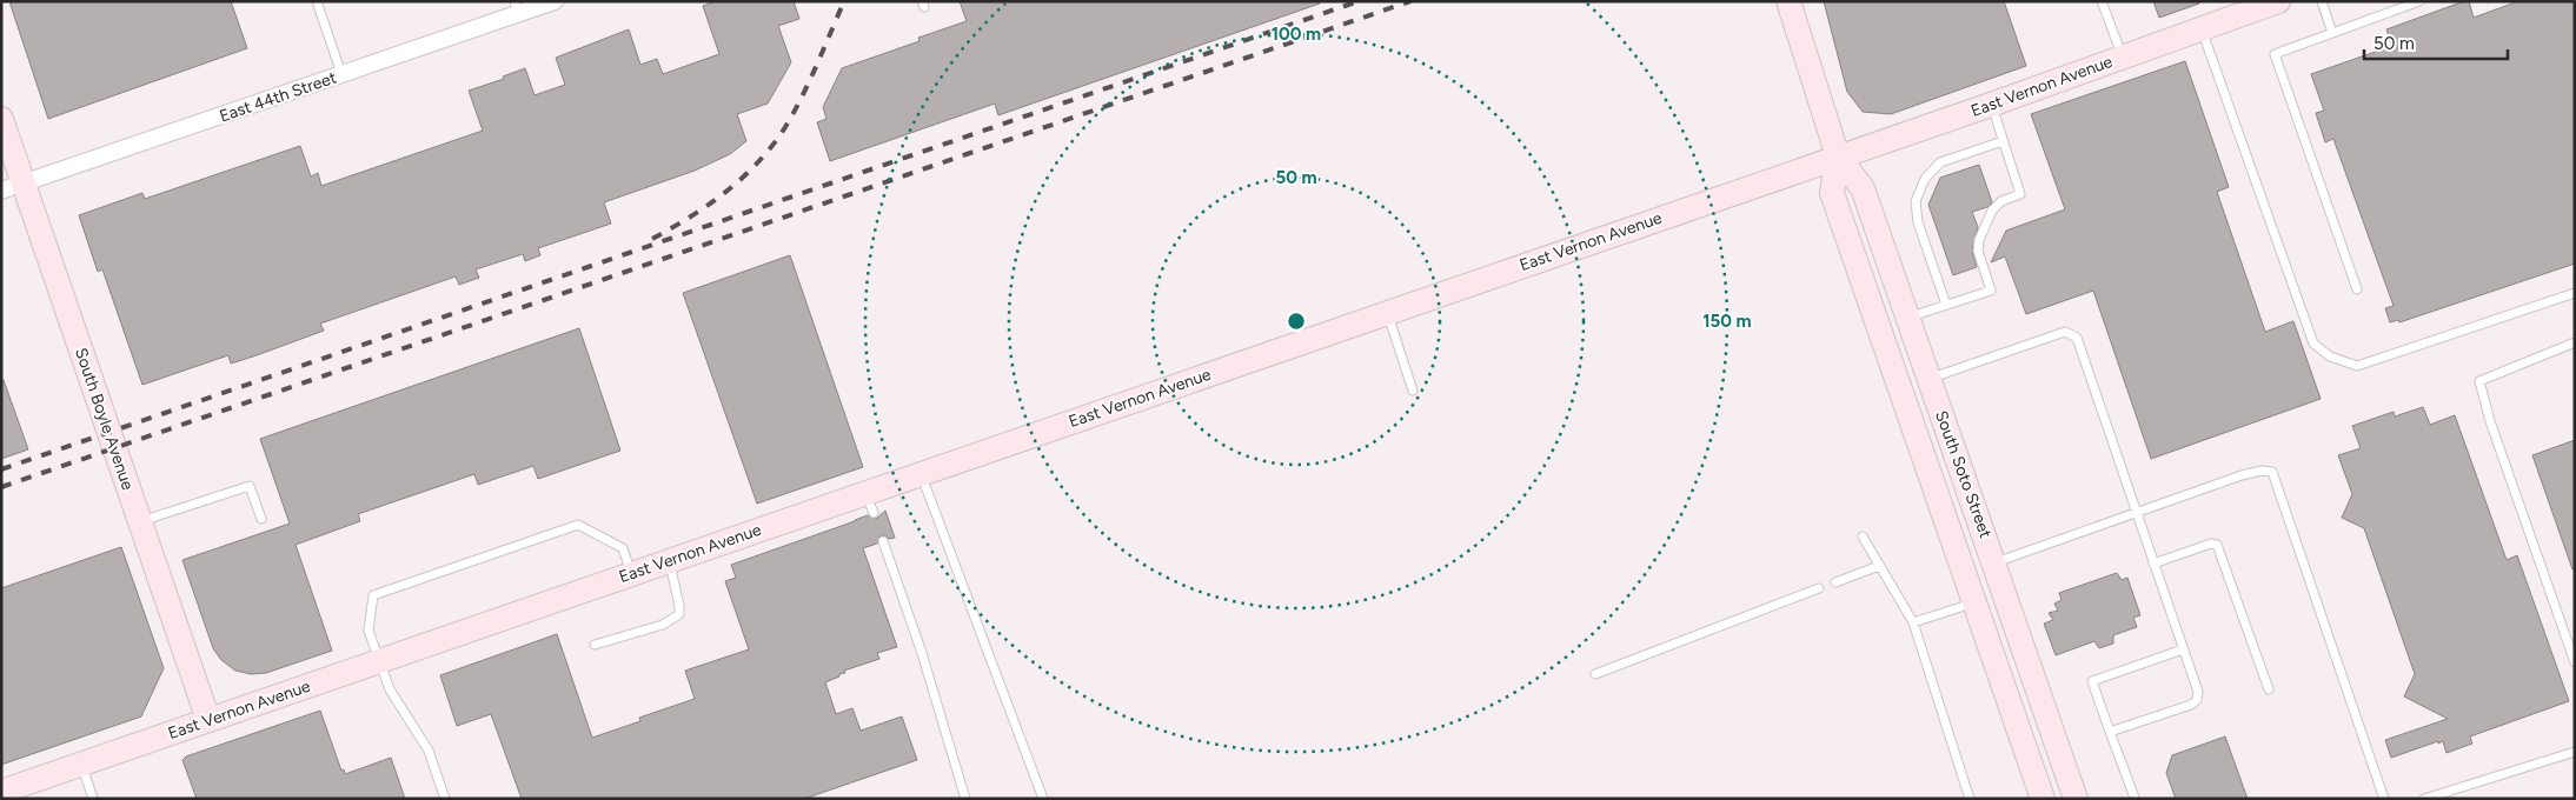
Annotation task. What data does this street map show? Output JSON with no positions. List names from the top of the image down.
{
  "streets": {
    "street": [
      "East Vernon Avenue",
      "East 44th Street",
      "South Boyle Avenue",
      "South Soto Street"
    ]
  },
  "crossings": [
    ["East Vernon Avenue", "South Boyle Avenue"],
    ["East Vernon Avenue", "South Soto Street"],
    ["East 44th Street", "South Boyle Avenue"]
  ],
  "scale_bar": "50 m",
  "rings": ["100 m", "50 m", "150 m"]
}
